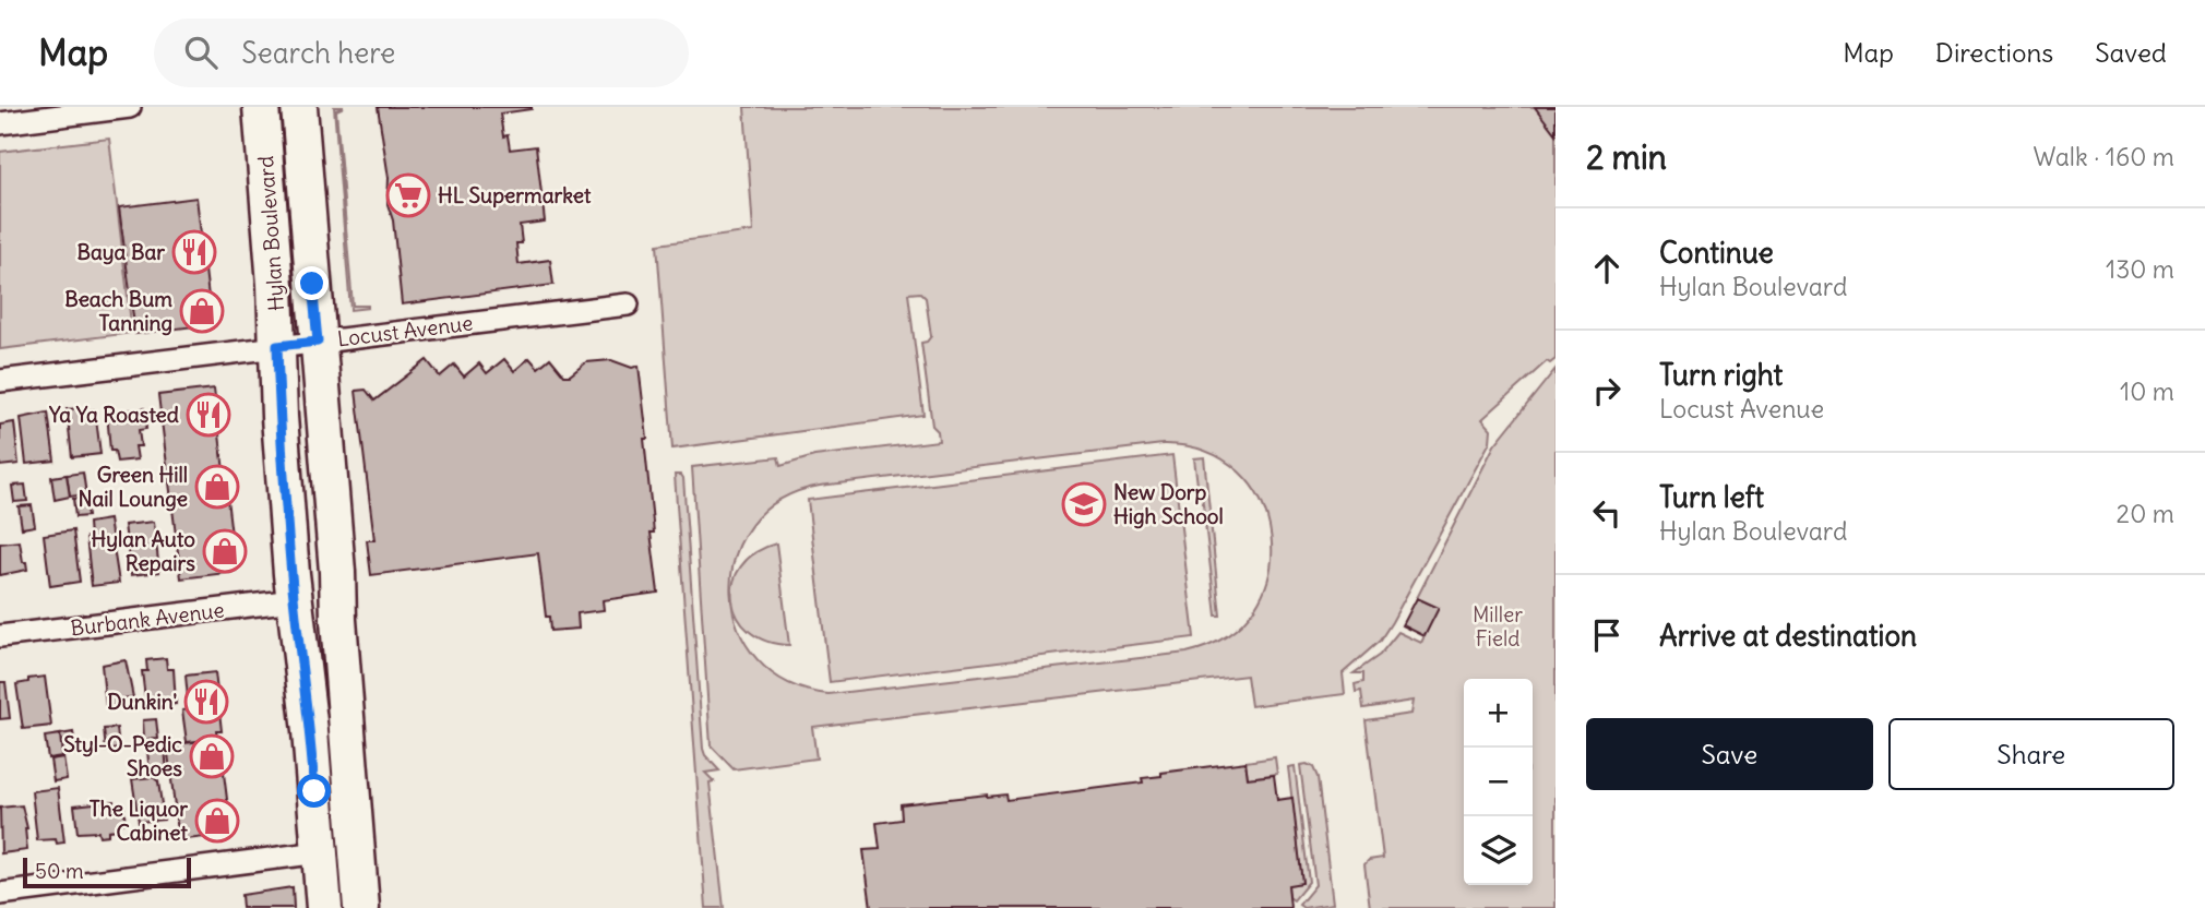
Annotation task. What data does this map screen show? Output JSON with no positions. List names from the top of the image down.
{
  "streets": {
    "main road": ["Hylan Boulevard"],
    "street": ["Locust Avenue", "Burbank Avenue"]
  },
  "crossings": [
    ["Hylan Boulevard", "Locust Avenue"],
    ["Hylan Boulevard", "Burbank Avenue"]
  ],
  "parks": ["Miller Field"],
  "places": {
    "supermarket": ["HL Supermarket"],
    "restaurant": ["Baya Bar", "Ya Ya Roasted", "Dunkin'"],
    "shop": [
      "Beach Bum Tanning",
      "Green Hill Nail Lounge",
      "Hylan Auto Repairs",
      "Styl-O-Pedic Shoes",
      "The Liquor Cabinet"
    ],
    "school or university": ["New Dorp High School"]
  },
  "scale_bar": "50 m",
  "page": {
    "header": "Map",
    "search": "Search here",
    "nav": ["Map", "Directions", "Saved"],
    "heading": ["2 min", "Walk · 160 m"],
    "list": [
      ["Continue", "Hylan Boulevard", "130 m"],
      ["Turn right", "Locust Avenue", "10 m"],
      ["Turn left", "Hylan Boulevard", "20 m"],
      "Arrive at destination"
    ],
    "map_buttons": ["+", "−"],
    "buttons": ["Save", "Share"],
    "scale": "50 m"
  }
}
